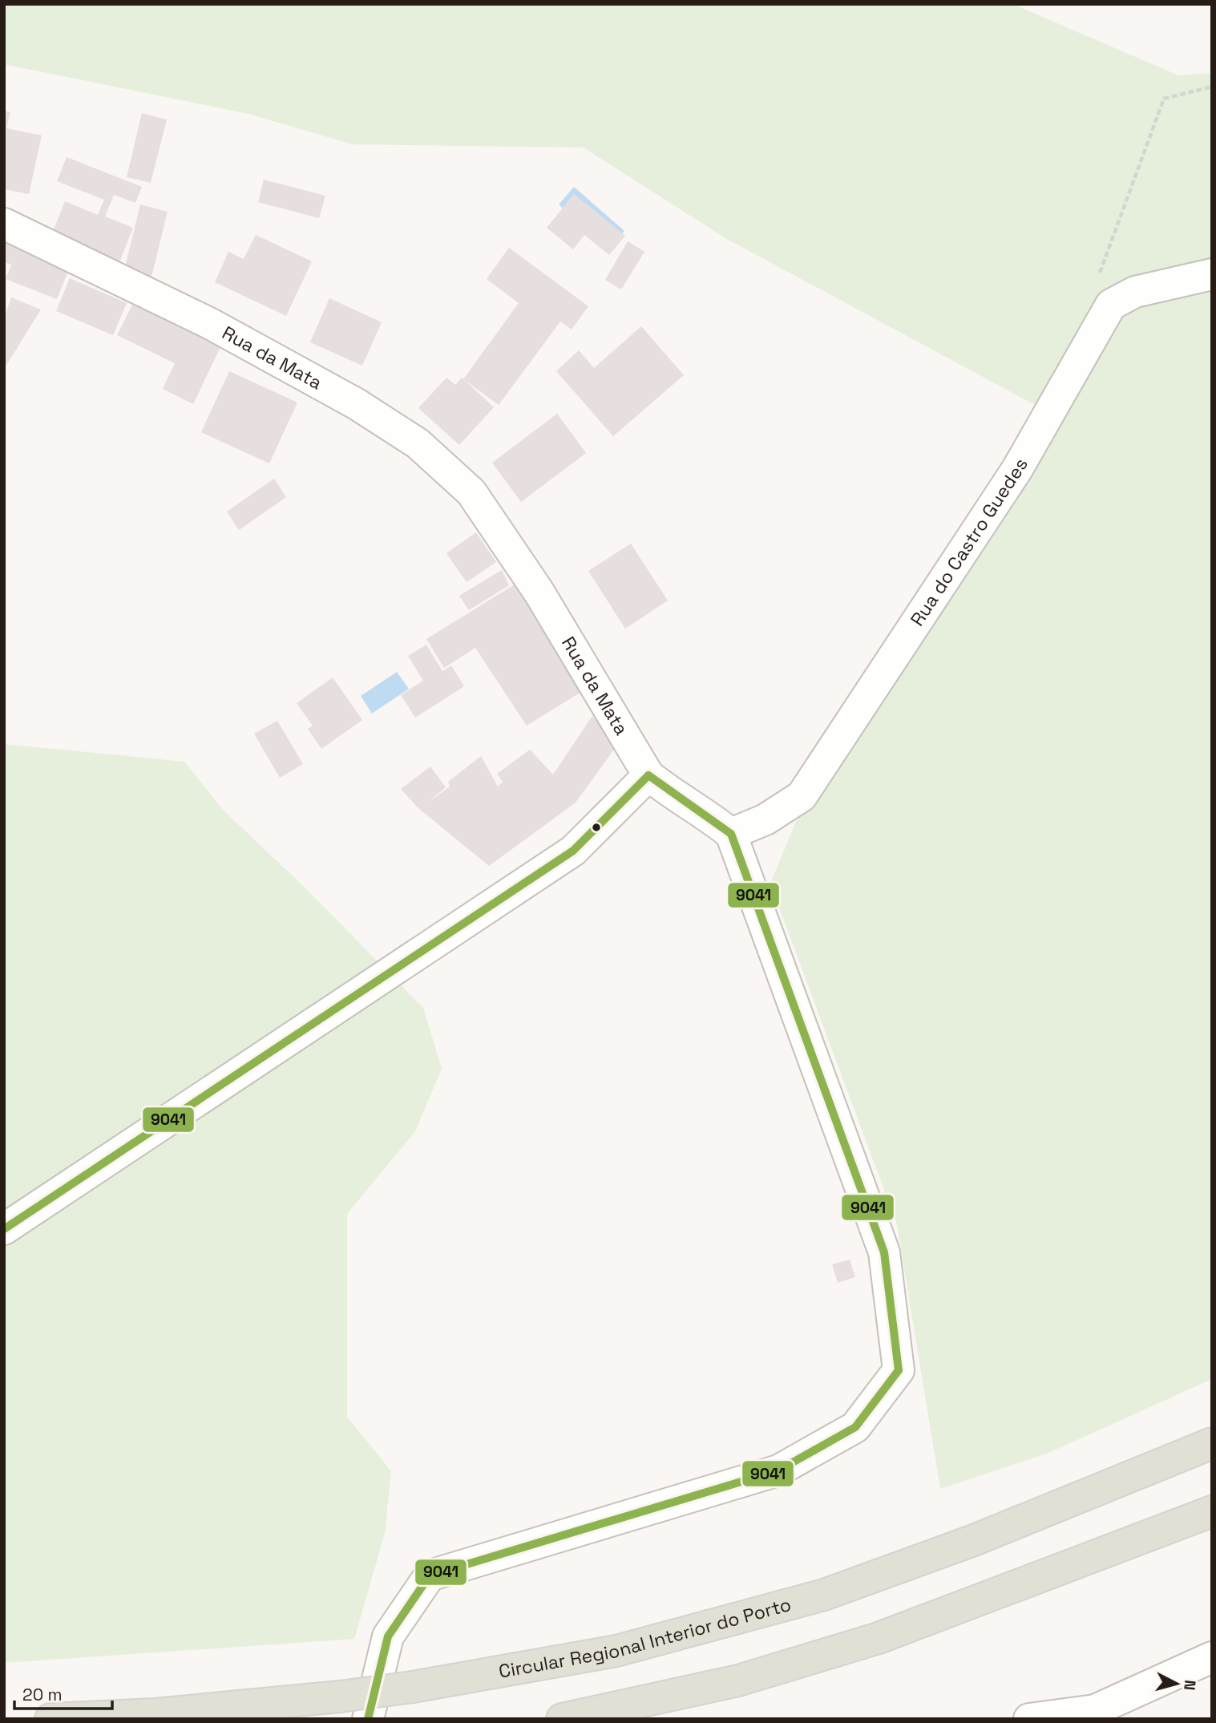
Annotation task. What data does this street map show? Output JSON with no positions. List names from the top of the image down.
{
  "streets": {
    "highway": ["Circular Regional Interior do Porto"],
    "street": ["Rua da Mata", "Rua do Castro Guedes"]
  },
  "crossings": [
    ["Rua da Mata", "Rua do Castro Guedes"]
  ],
  "lines": ["transit line 9041"],
  "scale_bar": "20 m",
  "north": "right"
}
